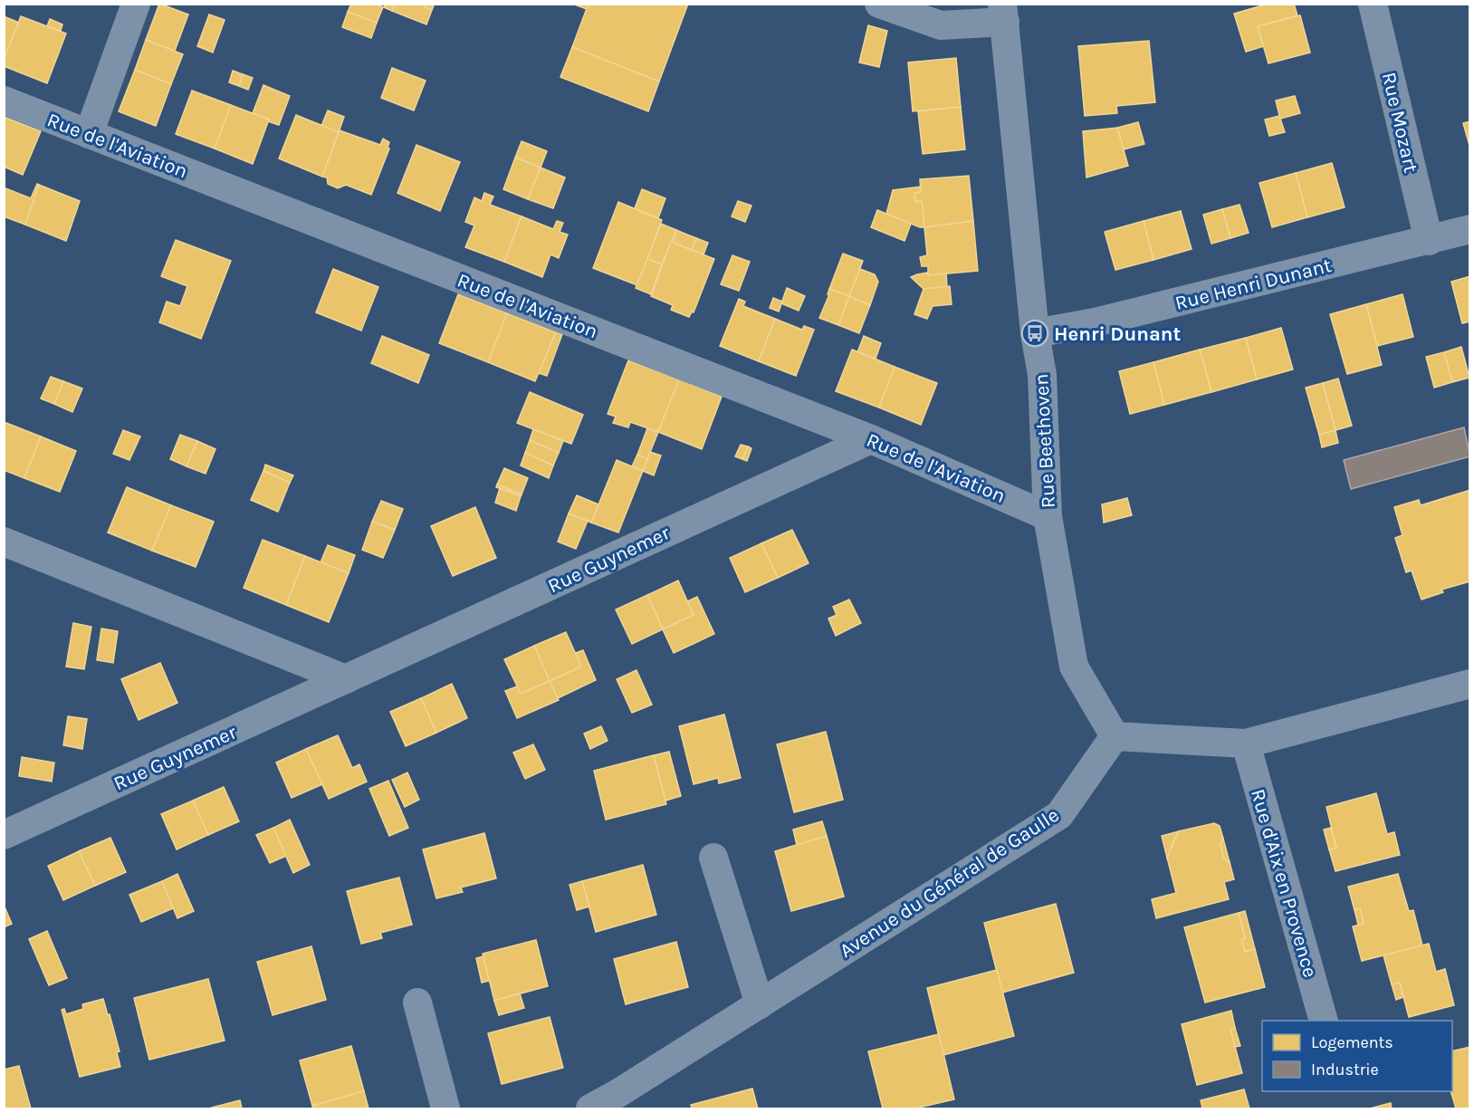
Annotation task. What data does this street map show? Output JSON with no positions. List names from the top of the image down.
{
  "streets": {
    "street": [
      "Rue Mozart",
      "Rue de l'Aviation",
      "Rue Henri Dunant",
      "Rue Beethoven",
      "Rue Guynemer",
      "Avenue du Général de Gaulle",
      "Rue d'Aix en Provence"
    ]
  },
  "crossings": [
    ["Rue Mozart", "Rue Henri Dunant"],
    ["Rue de l'Aviation", "Rue Beethoven"],
    ["Rue de l'Aviation", "Rue Guynemer"],
    ["Rue Henri Dunant", "Rue Beethoven"],
    ["Rue Beethoven", "Avenue du Général de Gaulle"]
  ],
  "places": {
    "bus stop": ["Henri Dunant"]
  },
  "legend": ["Logements", "Industrie"]
}
